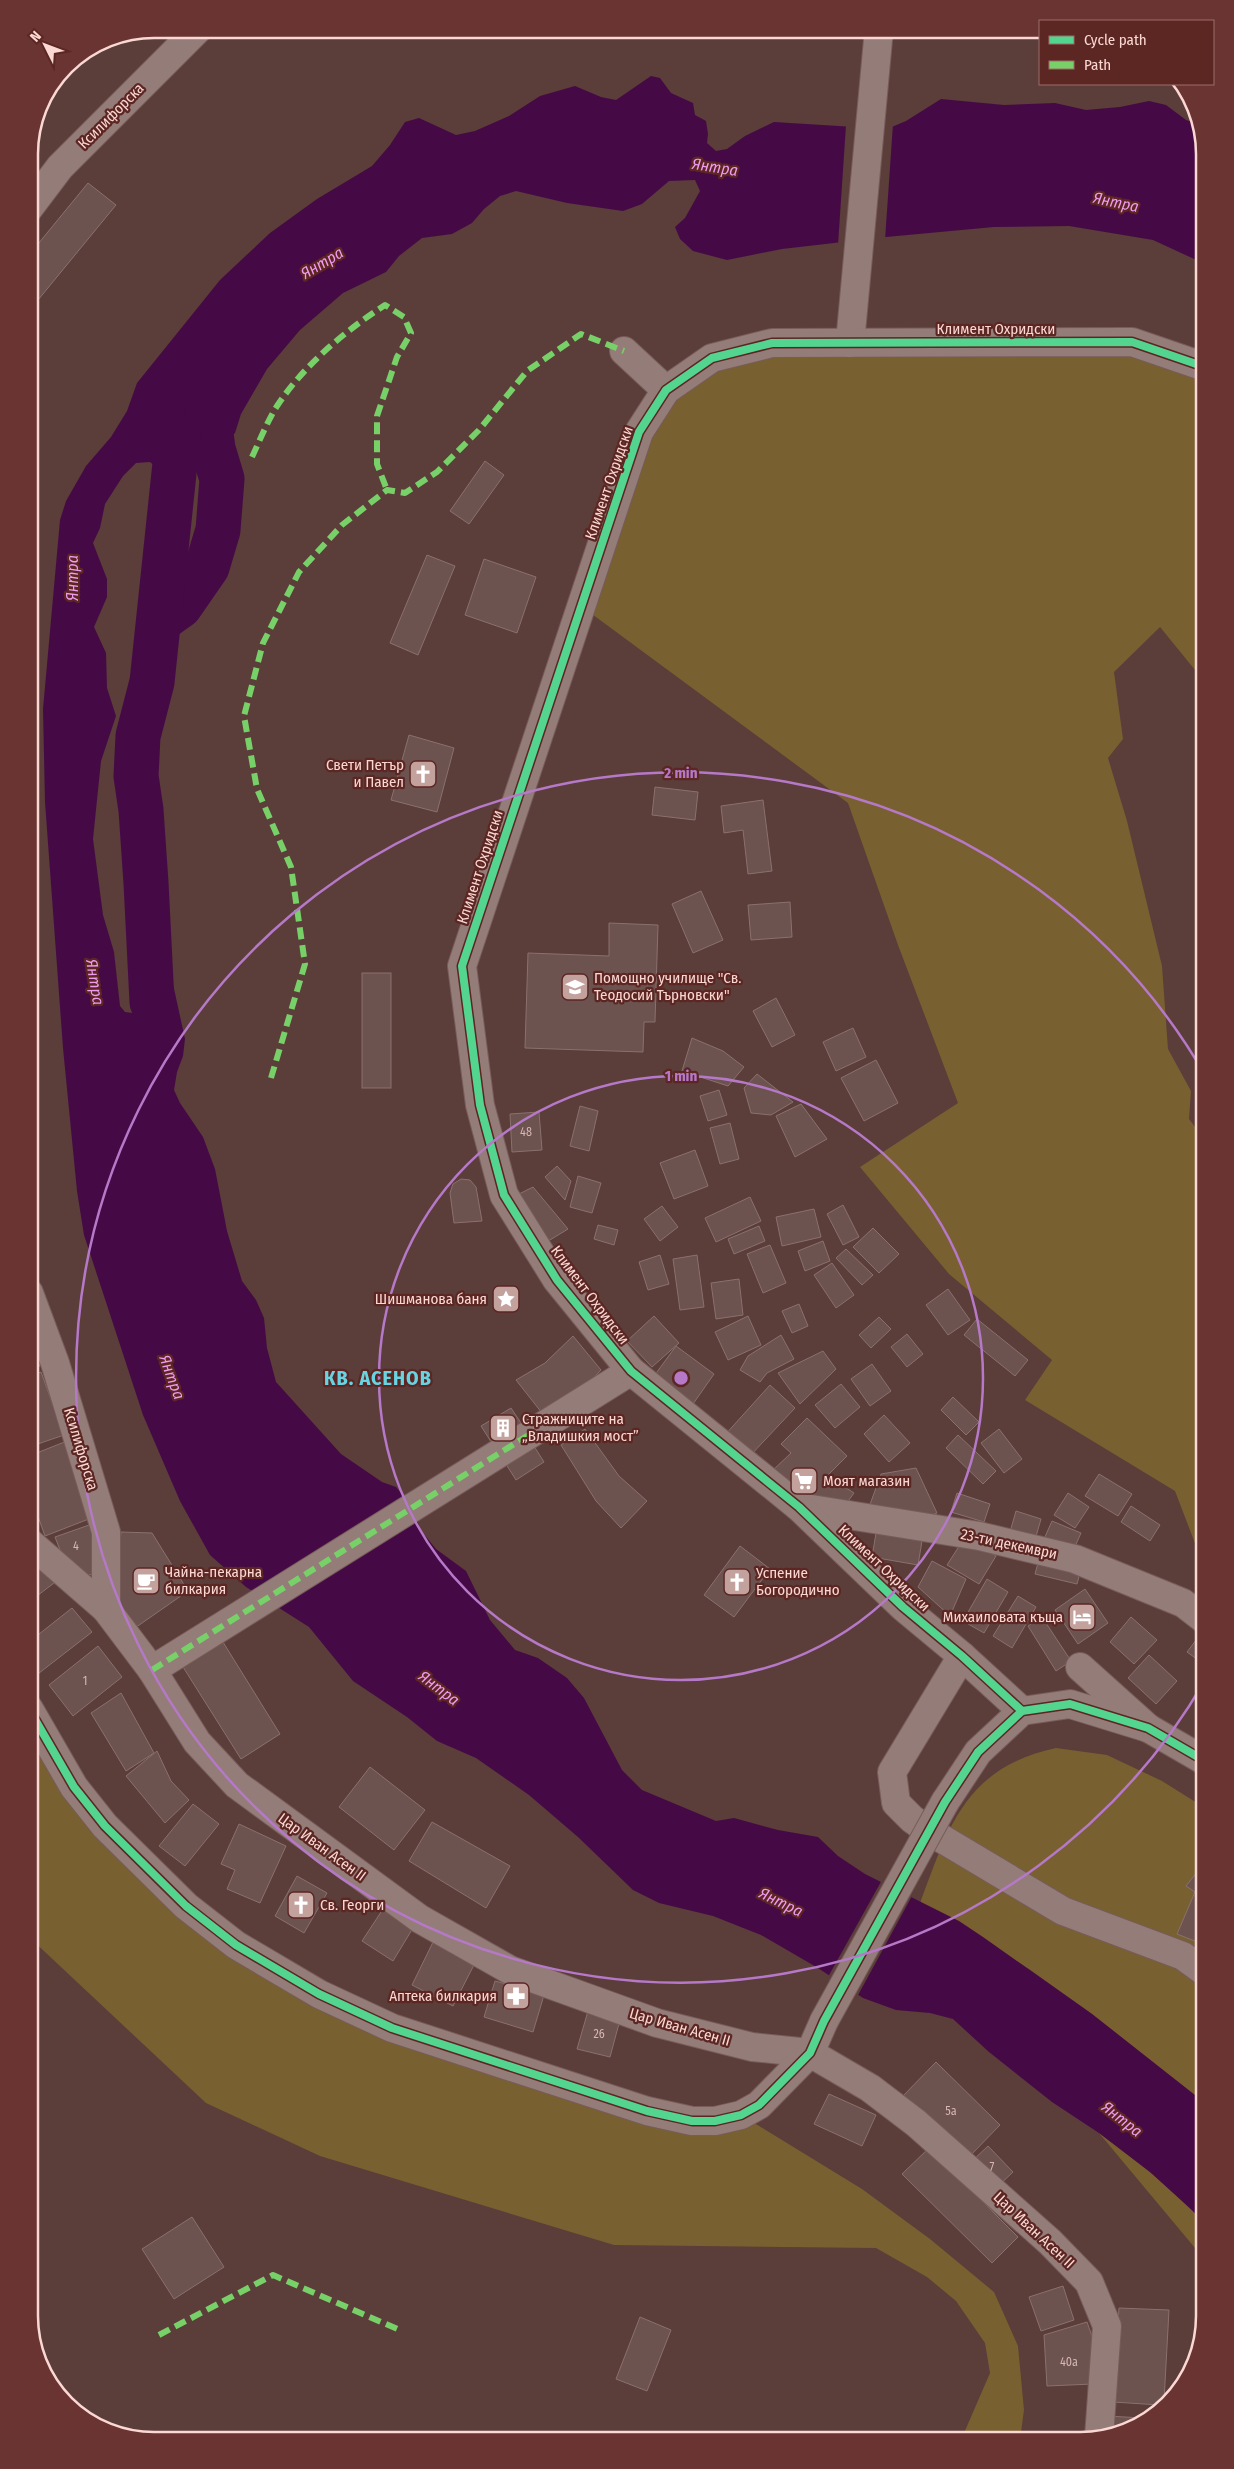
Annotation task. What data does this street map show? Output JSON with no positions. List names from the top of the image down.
{
  "streets": {
    "street": [
      "Ксилифорска",
      "Климент Охридски",
      "23-ти декември",
      "Цар Иван Асен II"
    ]
  },
  "crossings": [
    ["Ксилифорска", "Цар Иван Асен II"],
    ["Климент Охридски", "23-ти декември"]
  ],
  "districts": ["КВ. АСЕНОВ"],
  "water": ["Янтра"],
  "places": {
    "church": ["Свети Петър и Павел", "Успение Богородично", "Св. Георги"],
    "school or university": ["Помощно училище \"Св. Теодосий Търновски\""],
    "place": ["Шишманова баня"],
    "building": ["Стражниците на „Владишкия мост”"],
    "supermarket": ["Моят магазин"],
    "cafe": ["Чайна-пекарна билкария"],
    "hotel": ["Михаиловата къща"],
    "pharmacy": ["Аптека билкария"]
  },
  "house_numbers": [
    "48",
    "4",
    "1",
    "26",
    "5a",
    "7",
    "40a"
  ],
  "legend": ["Cycle path", "Path"],
  "north": "top left",
  "rings": ["2 min", "1 min"]
}
